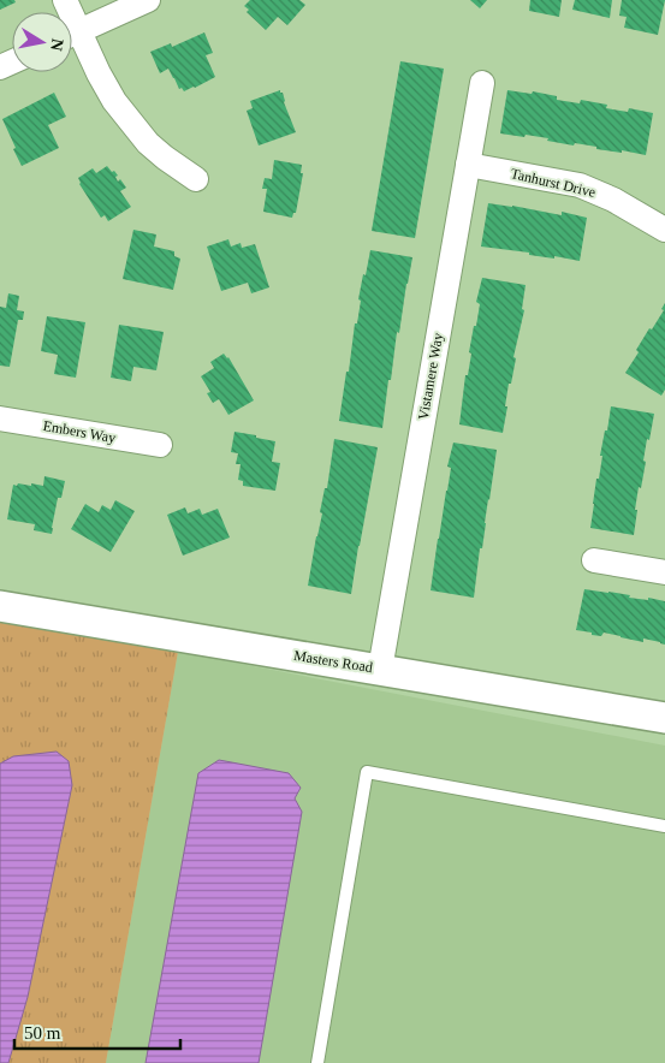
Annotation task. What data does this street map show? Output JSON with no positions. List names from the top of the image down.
{
  "streets": {
    "street": [
      "Tanhurst Drive",
      "Vistamere Way",
      "Embers Way",
      "Masters Road"
    ]
  },
  "crossings": [
    ["Tanhurst Drive", "Vistamere Way"],
    ["Vistamere Way", "Masters Road"]
  ],
  "scale_bar": "50 m",
  "north": "right"
}
